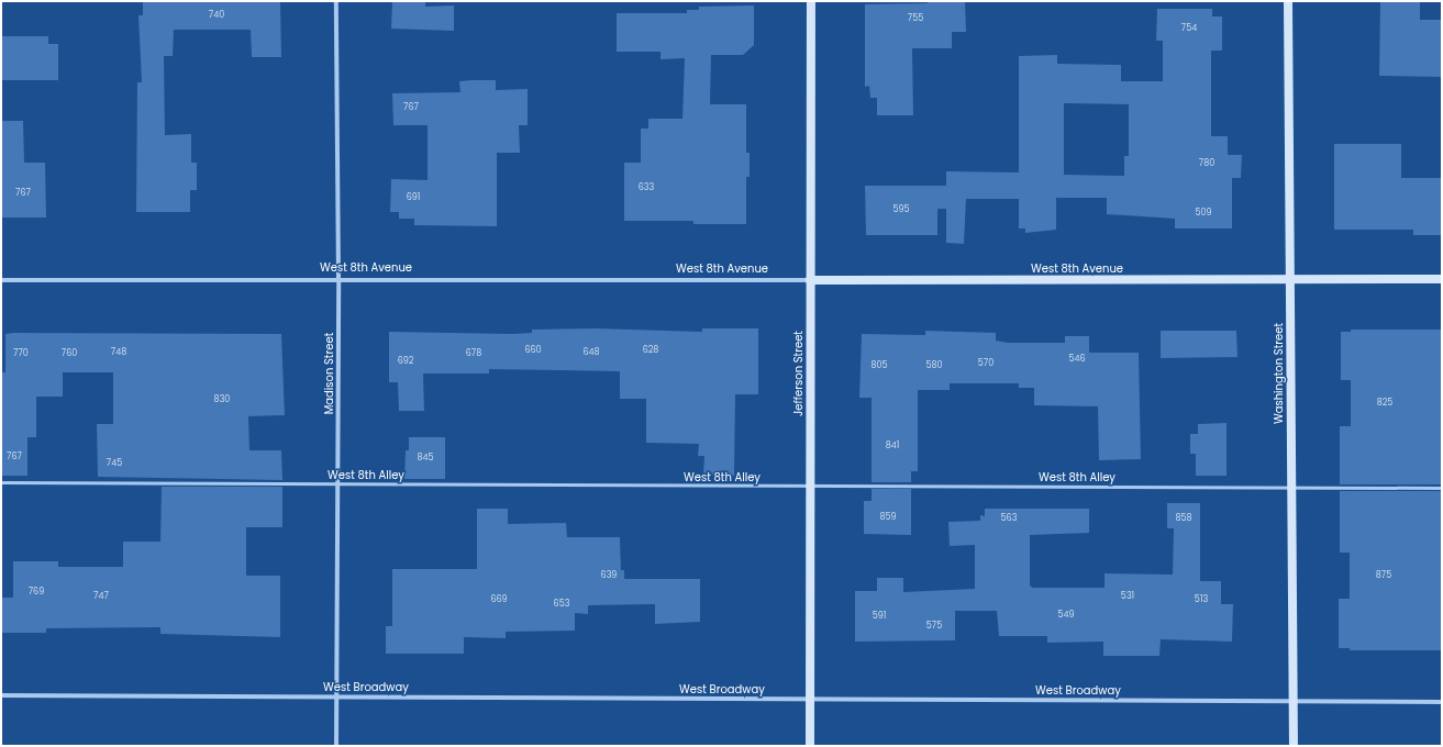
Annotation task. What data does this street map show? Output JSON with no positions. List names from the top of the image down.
{
  "streets": {
    "main road": ["West 8th Avenue", "Jefferson Street", "Washington Street"],
    "street": ["Madison Street", "West Broadway"],
    "lane": ["West 8th Alley"]
  },
  "crossings": [
    ["West 8th Avenue", "Madison Street"],
    ["West 8th Avenue", "Jefferson Street"],
    ["West 8th Avenue", "Washington Street"],
    ["Madison Street", "West 8th Alley"],
    ["Madison Street", "West Broadway"],
    ["Jefferson Street", "West 8th Alley"],
    ["Jefferson Street", "West Broadway"],
    ["Washington Street", "West 8th Alley"],
    ["Washington Street", "West Broadway"]
  ],
  "house_numbers": [
    "740",
    "755",
    "754",
    "767",
    "780",
    "633",
    "767",
    "691",
    "595",
    "509",
    "660",
    "628",
    "748",
    "648",
    "770",
    "760",
    "678",
    "546",
    "692",
    "570",
    "805",
    "580",
    "830",
    "825",
    "841",
    "767",
    "845",
    "745",
    "859",
    "563",
    "858",
    "639",
    "875",
    "769",
    "747",
    "531",
    "669",
    "513",
    "653",
    "549",
    "591",
    "575"
  ]
}
